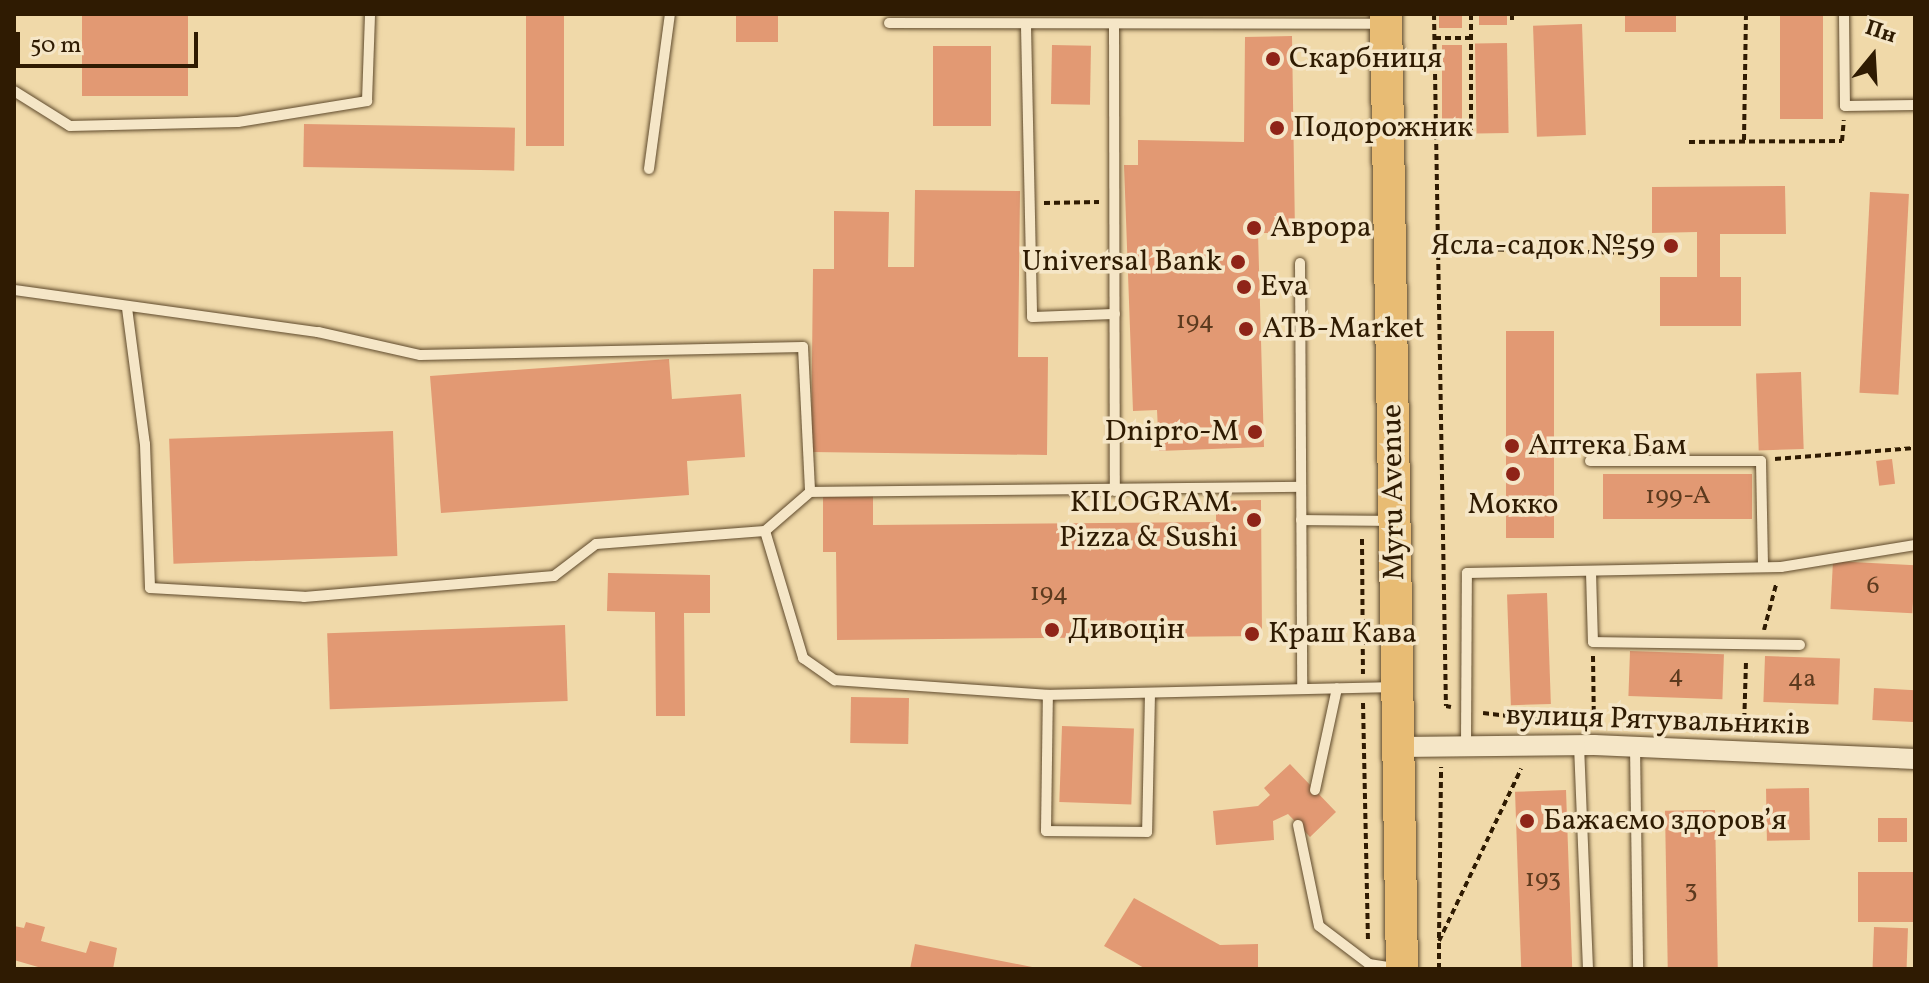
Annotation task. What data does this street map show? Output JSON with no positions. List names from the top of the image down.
{
  "streets": {
    "main road": ["Myru Avenue"],
    "street": ["вулиця Рятувальників"]
  },
  "crossings": [
    ["Myru Avenue", "вулиця Рятувальників"]
  ],
  "places": [
    "Скарбниця",
    "Подорожник",
    "Аврора",
    "Ясла-садок №59",
    "Universal Bank",
    "Eva",
    "ATB-Market",
    "Dnipro-M",
    "Аптека Бам",
    "Мокко",
    "KILOGRAM. Pizza & Sushi",
    "Дивоцін",
    "Краш Кава",
    "Бажаємо здоров’я"
  ],
  "house_numbers": [
    "194",
    "199-А",
    "6",
    "194",
    "4",
    "4а",
    "193",
    "3"
  ],
  "scale_bar": "50 m",
  "north": "top"
}
